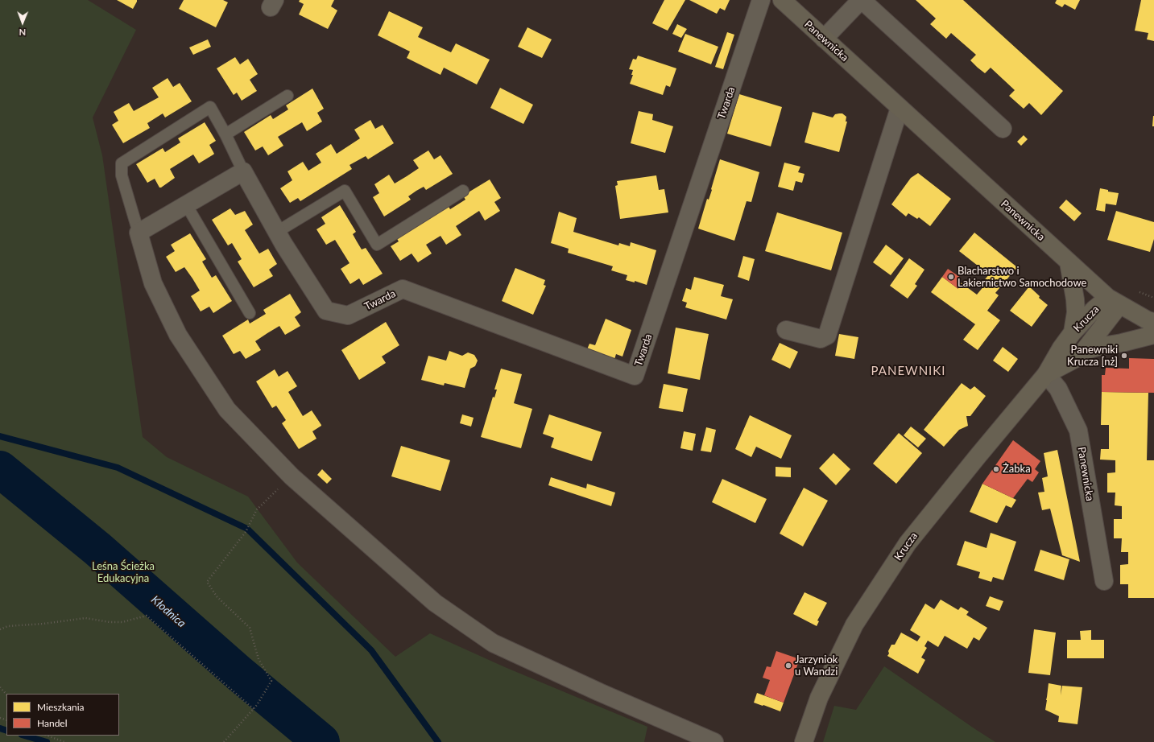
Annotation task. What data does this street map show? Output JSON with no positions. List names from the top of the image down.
{
  "streets": {
    "street": ["Panewnicka", "Twarda", "Krucza"]
  },
  "crossings": [
    ["Panewnicka", "Krucza"]
  ],
  "districts": ["PANEWNIKI"],
  "water": ["Kłodnica"],
  "parks": ["Leśna Ścieżka Edukacyjna"],
  "places": [
    "Blacharstwo i Lakiernictwo Samochodowe",
    "Panewniki Krucza [nż]",
    "Żabka",
    "Jarzyniok u Wandzi"
  ],
  "legend": ["Mieszkania", "Handel"],
  "north": "bottom"
}
